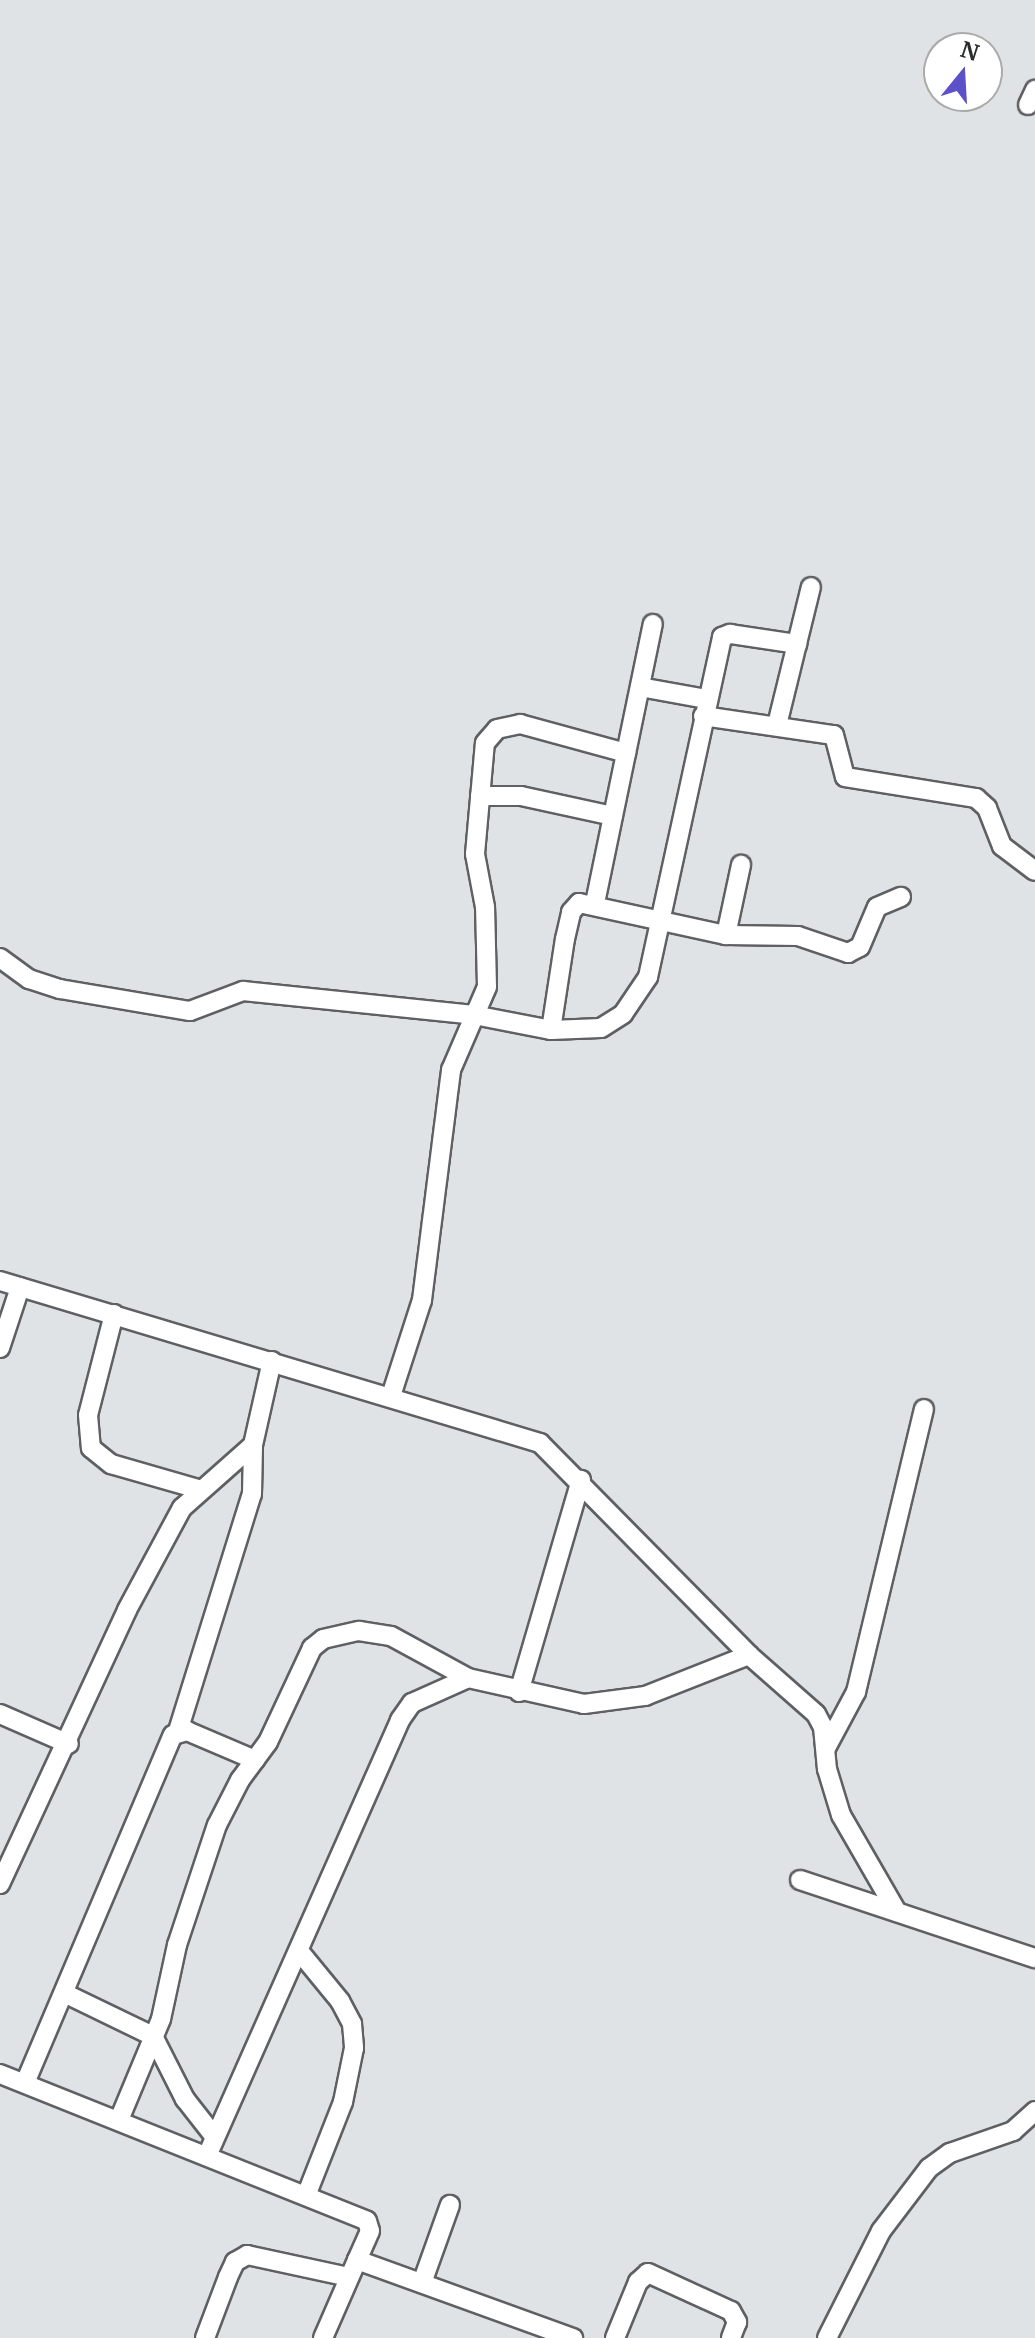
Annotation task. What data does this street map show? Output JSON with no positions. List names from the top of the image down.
{
  "north": "top"
}
